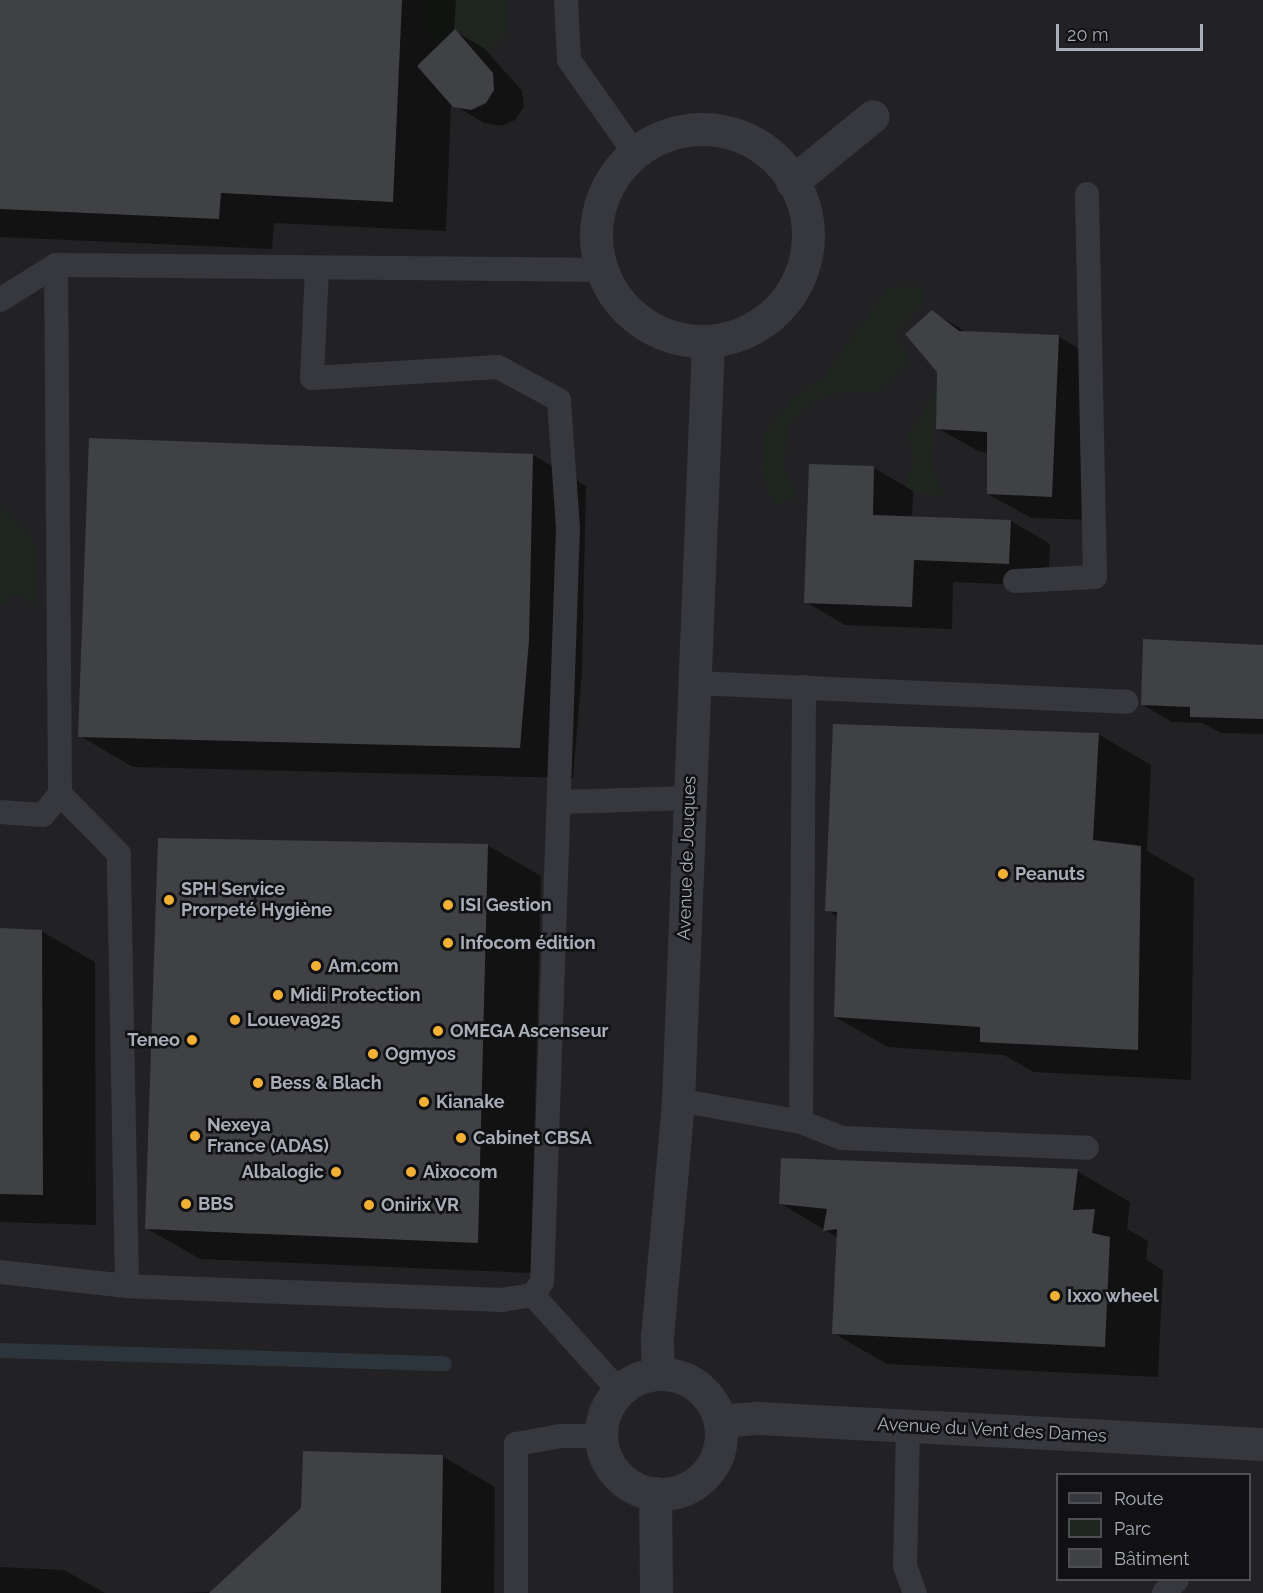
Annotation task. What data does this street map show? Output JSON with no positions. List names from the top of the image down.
{
  "streets": {
    "street": ["Avenue de Jouques", "Avenue du Vent des Dames"]
  },
  "crossings": [
    ["Avenue de Jouques", "Avenue du Vent des Dames"]
  ],
  "places": [
    "Peanuts",
    "SPH Service Prorpeté Hygiène",
    "ISI Gestion",
    "Infocom édition",
    "Am.com",
    "Midi Protection",
    "Loueva925",
    "OMEGA Ascenseur",
    "Teneo",
    "Ogmyos",
    "Bess & Blach",
    "Kianake",
    "Nexeya France (ADAS)",
    "Cabinet CBSA",
    "Albalogic",
    "Aixocom",
    "BBS",
    "Onirix VR",
    "Ixxo wheel"
  ],
  "legend": ["Route", "Parc", "Bâtiment"],
  "scale_bar": "20 m"
}
